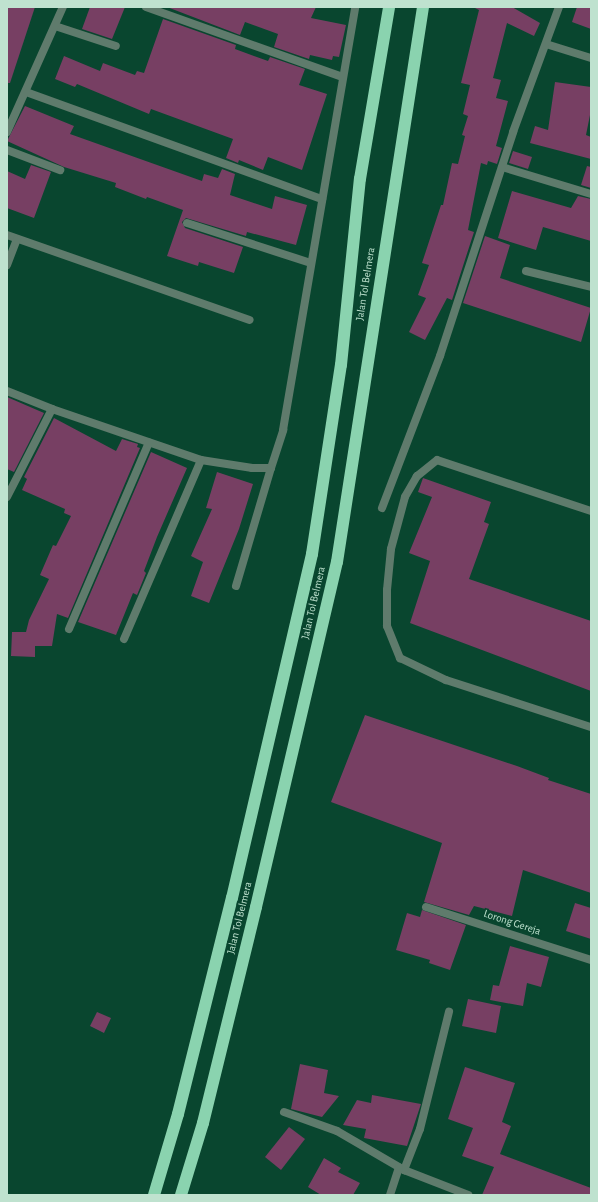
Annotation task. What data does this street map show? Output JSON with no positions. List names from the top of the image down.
{
  "streets": {
    "highway": ["Jalan Tol Belmera"],
    "street": ["Lorong Gereja"]
  }
}
